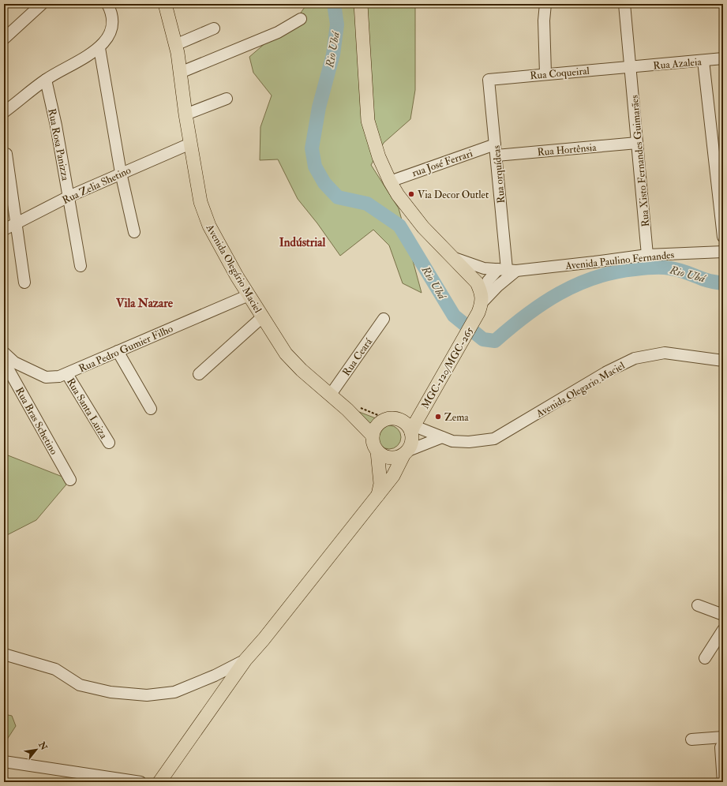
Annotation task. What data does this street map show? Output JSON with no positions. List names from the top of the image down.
{
  "streets": {
    "main road": ["Avenida Paulino Fernandes", "Avenida Olegário Maciel", "MGC-120/MGC-265"],
    "street": [
      "Rua Azaleia",
      "Rua Coqueiral",
      "Rua Rosa Panizza",
      "Rua Hortênsia",
      "Rua Xisto Fernandes Guimarães",
      "rua José Ferrari",
      "Rua orquídeas",
      "Rua Zelia Shetino",
      "Rua Pedro Gumier Filho",
      "Rua Ceará",
      "Avenida Olegario Maciel",
      "Rua Santa Luiza",
      "Rua Bras Schetino"
    ]
  },
  "crossings": [
    ["Rua Azaleia", "Rua Coqueiral"],
    ["Rua Azaleia", "Rua Xisto Fernandes Guimarães"],
    ["Rua Coqueiral", "Rua Xisto Fernandes Guimarães"],
    ["Rua Coqueiral", "Rua orquídeas"],
    ["Rua Rosa Panizza", "Rua Zelia Shetino"],
    ["Rua Hortênsia", "Rua Xisto Fernandes Guimarães"],
    ["Rua Hortênsia", "Rua orquídeas"],
    ["Rua Xisto Fernandes Guimarães", "Avenida Paulino Fernandes"],
    ["rua José Ferrari", "Rua orquídeas"],
    ["rua José Ferrari", "Avenida Paulino Fernandes"],
    ["Rua orquídeas", "Avenida Paulino Fernandes"],
    ["Rua Zelia Shetino", "Avenida Olegário Maciel"],
    ["Avenida Paulino Fernandes", "MGC-120/MGC-265"],
    ["Avenida Olegário Maciel", "Rua Pedro Gumier Filho"],
    ["Avenida Olegário Maciel", "Rua Ceará"],
    ["Avenida Olegário Maciel", "MGC-120/MGC-265"],
    ["Avenida Olegário Maciel", "Avenida Olegario Maciel"],
    ["Rua Pedro Gumier Filho", "Rua Santa Luiza"],
    ["MGC-120/MGC-265", "Avenida Olegario Maciel"]
  ],
  "districts": ["Indústrial", "Vila Nazare"],
  "water": ["Rio Ubá"],
  "places": ["Via Decor Outlet", "Zema"],
  "north": "top right"
}
